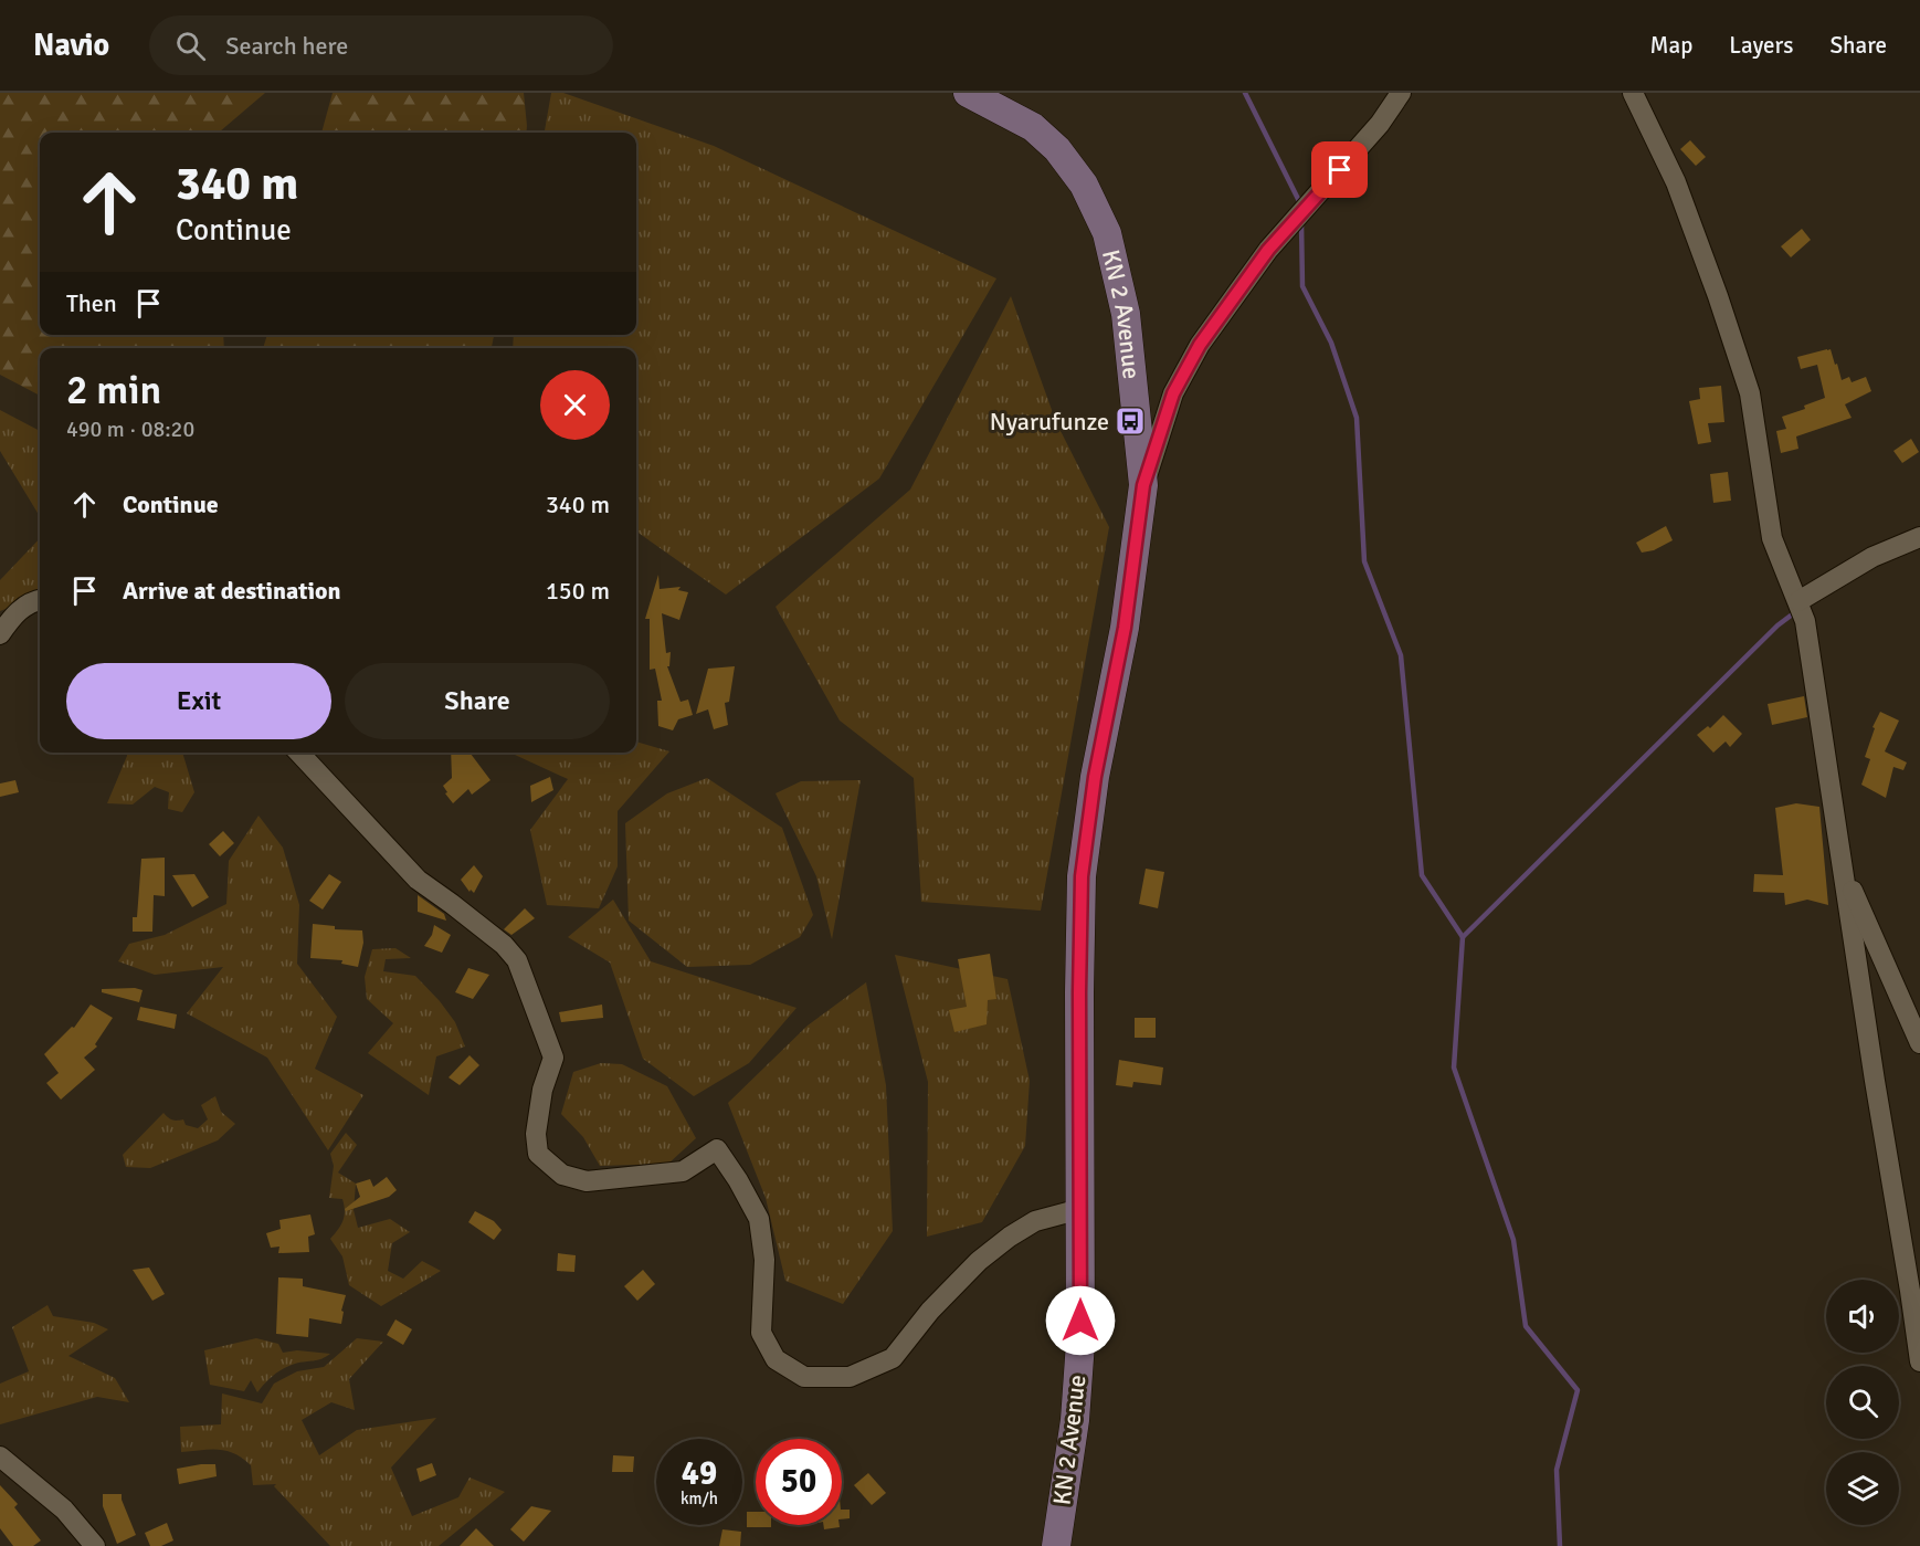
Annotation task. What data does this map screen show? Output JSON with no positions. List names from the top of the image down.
{
  "streets": {
    "main road": ["KN 2 Avenue"]
  },
  "places": {
    "bus stop": ["Nyarufunze"]
  },
  "page": {
    "header": "Navio",
    "search": "Search here",
    "nav": ["Map", "Layers", "Share"],
    "turn": ["340 m", "Continue"],
    "then": "Then",
    "heading": ["2 min", "490 m · 08:20"],
    "list": [
      {
        "name": "Continue",
        "value": "340 m"
      },
      {
        "name": "Arrive at destination",
        "value": "150 m"
      }
    ],
    "buttons": ["Exit", "Share"],
    "speed": "49 km/h",
    "limit": "50"
  }
}
